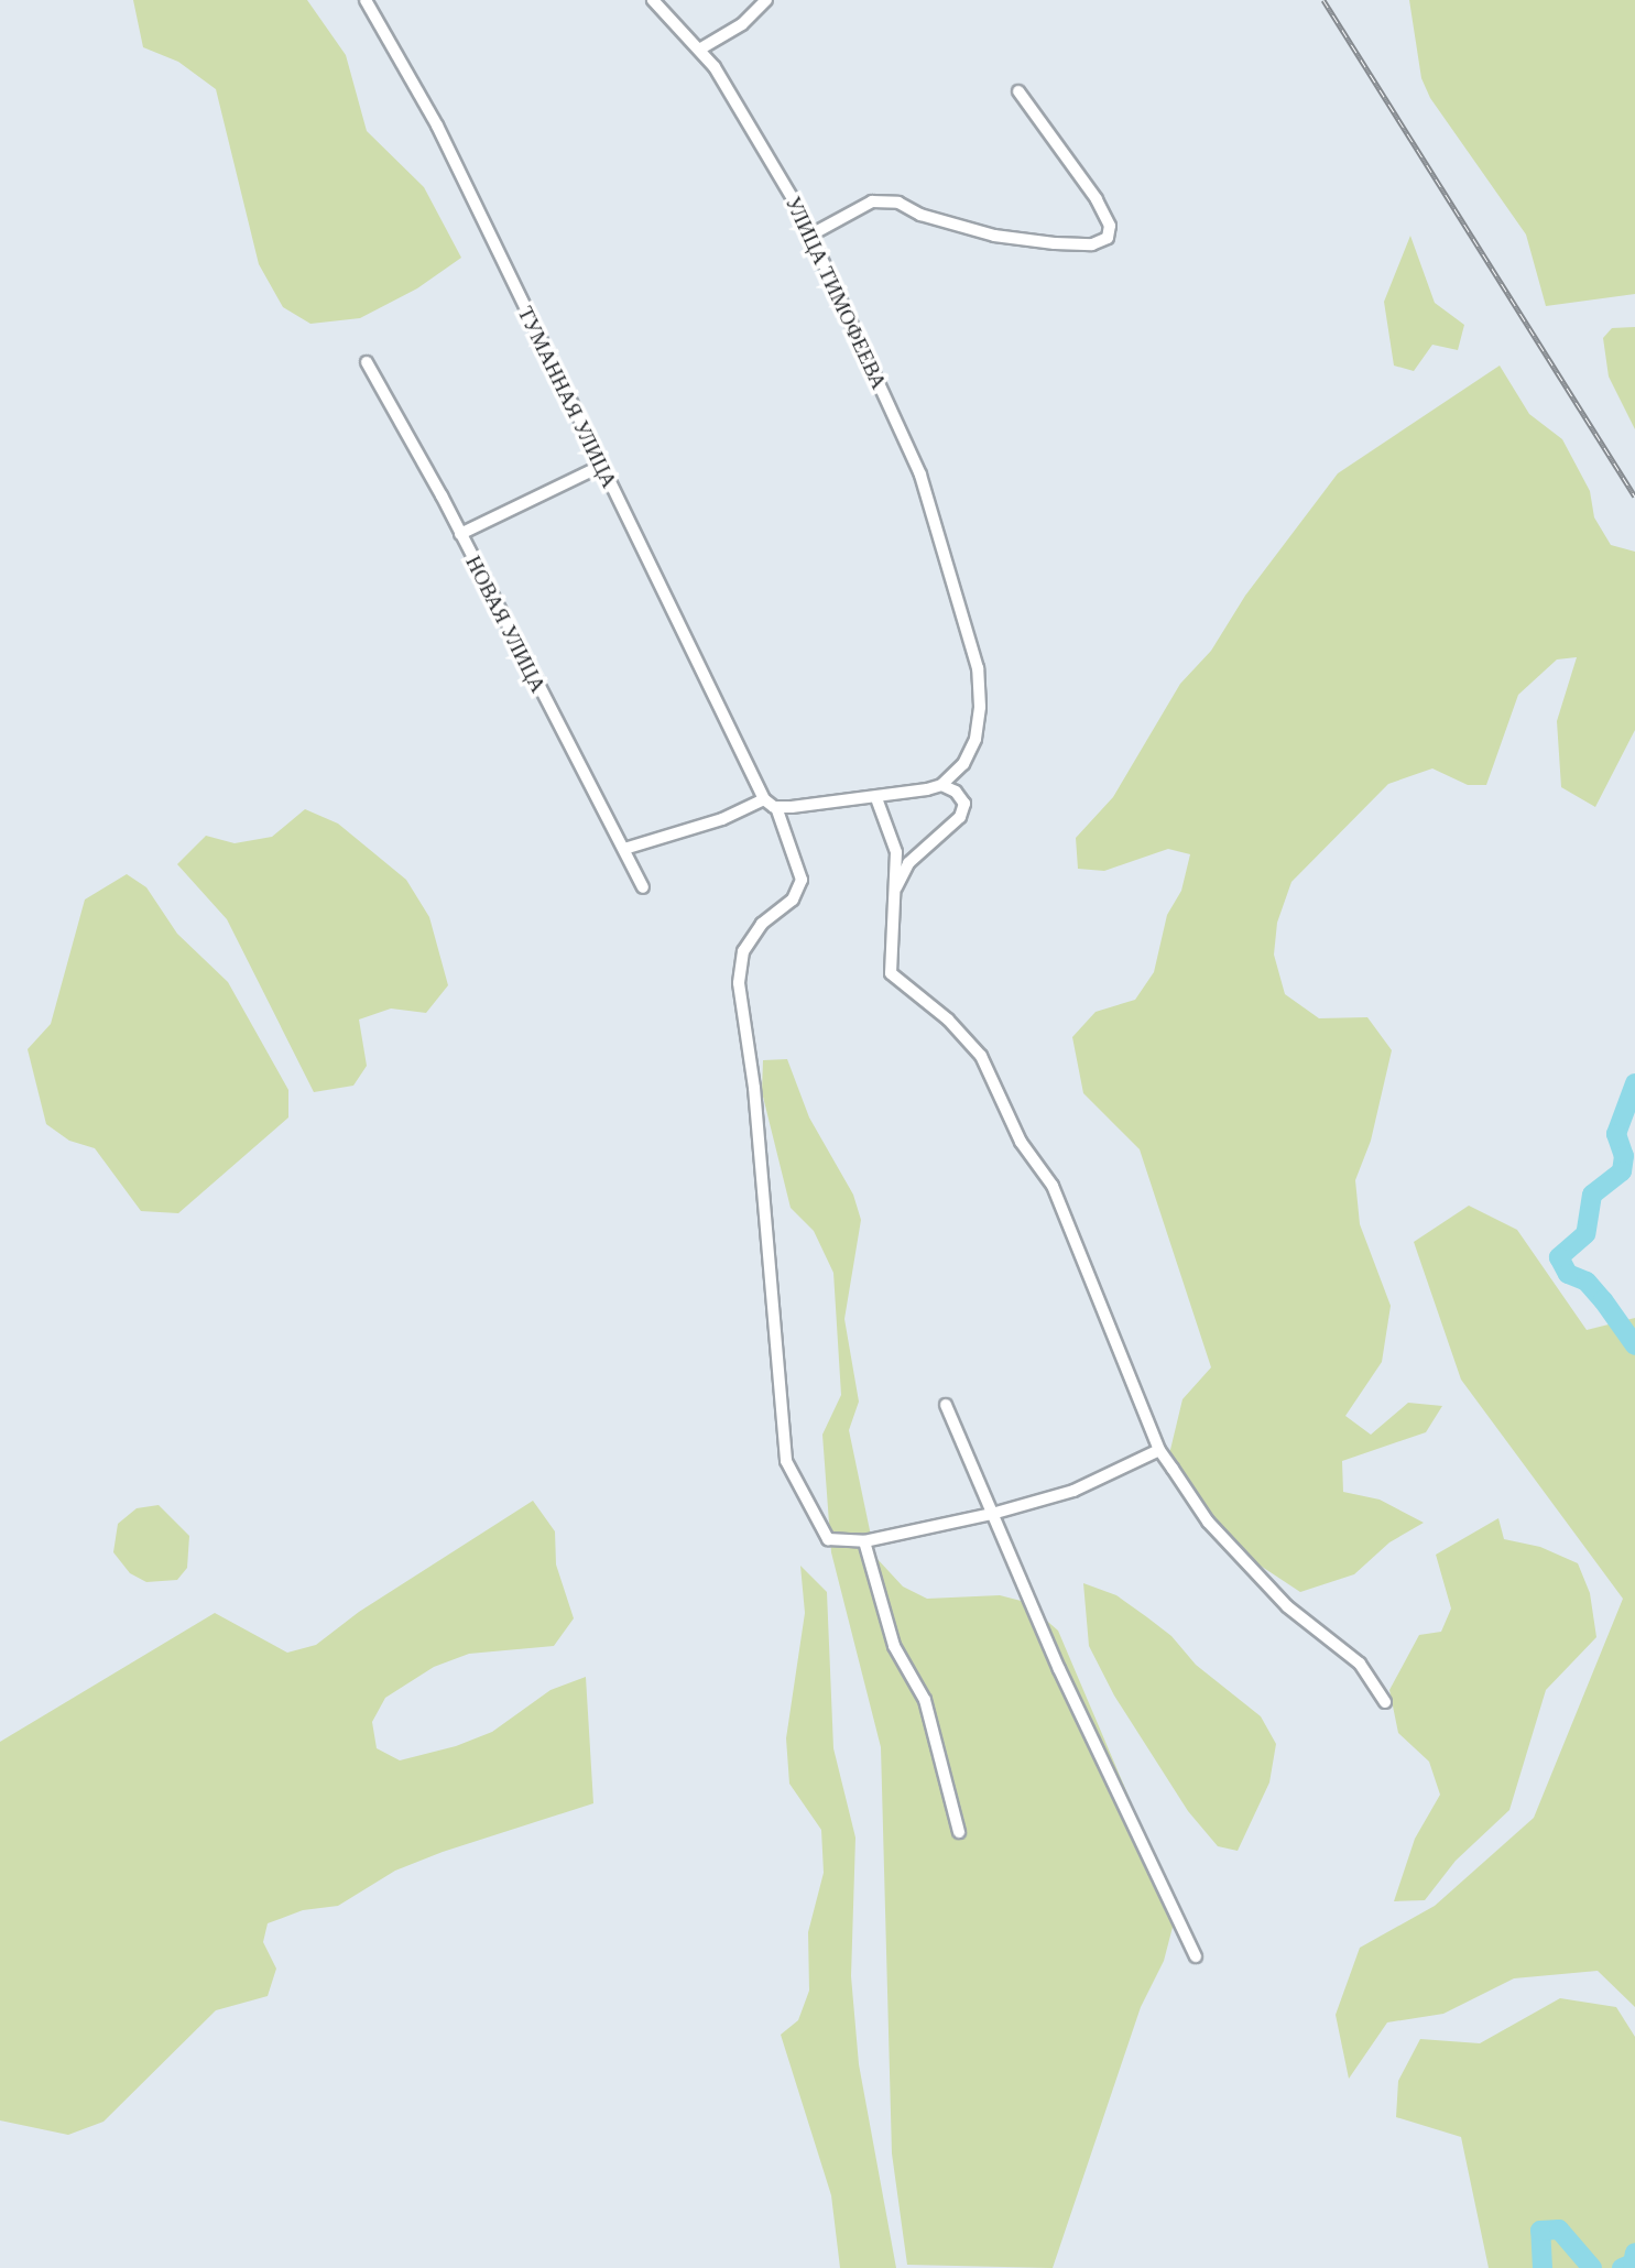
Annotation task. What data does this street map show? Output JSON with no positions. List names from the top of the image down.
{
  "streets": {
    "street": ["УЛИЦА ТИМОФЕЕВА", "ТУМАННАЯ УЛИЦА", "НОВАЯ УЛИЦА"]
  }
}
